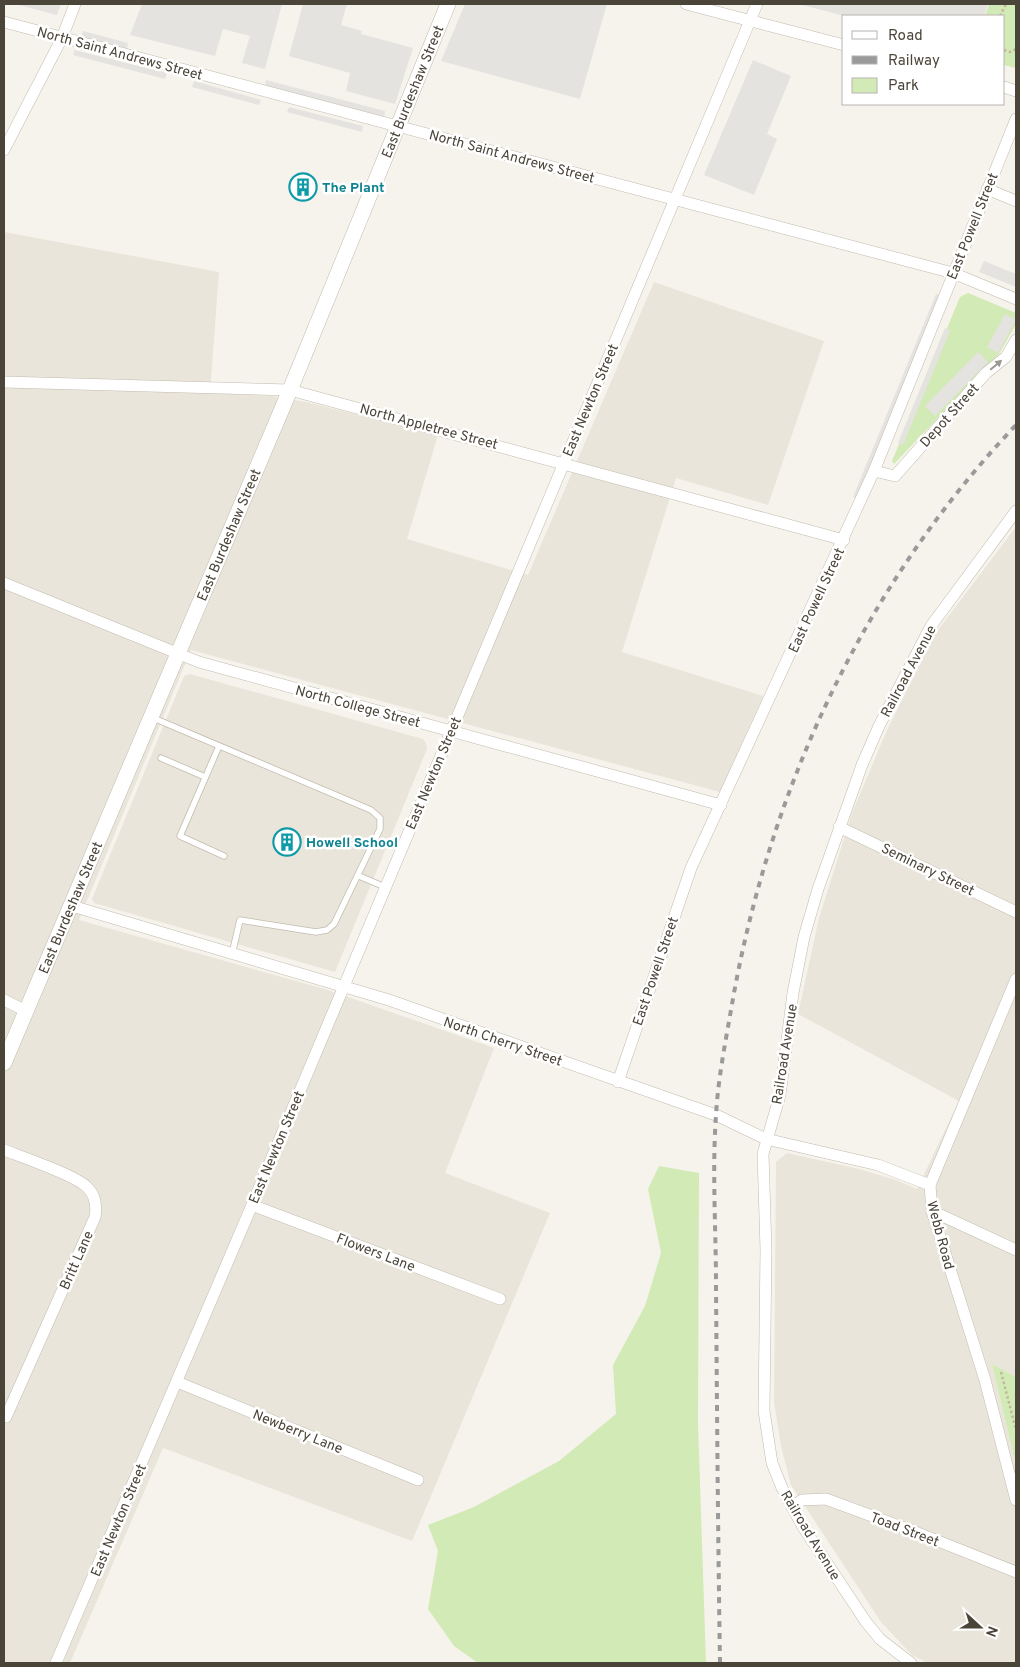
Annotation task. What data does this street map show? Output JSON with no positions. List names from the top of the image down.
{
  "streets": {
    "street": [
      "North Saint Andrews Street",
      "East Burdeshaw Street",
      "East Powell Street",
      "East Newton Street",
      "Depot Street",
      "North Appletree Street",
      "Railroad Avenue",
      "North College Street",
      "Seminary Street",
      "North Cherry Street",
      "Webb Road",
      "Flowers Lane",
      "Britt Lane",
      "Newberry Lane",
      "Toad Street"
    ]
  },
  "crossings": [
    ["North Saint Andrews Street", "East Burdeshaw Street"],
    ["North Saint Andrews Street", "East Powell Street"],
    ["North Saint Andrews Street", "East Newton Street"],
    ["East Burdeshaw Street", "North Appletree Street"],
    ["East Burdeshaw Street", "North College Street"],
    ["East Burdeshaw Street", "North Cherry Street"],
    ["East Powell Street", "Depot Street"],
    ["East Powell Street", "North Appletree Street"],
    ["East Powell Street", "North College Street"],
    ["East Powell Street", "North Cherry Street"],
    ["East Newton Street", "North Appletree Street"],
    ["East Newton Street", "North College Street"],
    ["East Newton Street", "North Cherry Street"],
    ["East Newton Street", "Flowers Lane"],
    ["East Newton Street", "Newberry Lane"],
    ["Railroad Avenue", "Seminary Street"],
    ["Railroad Avenue", "North Cherry Street"],
    ["Railroad Avenue", "Toad Street"],
    ["North Cherry Street", "Webb Road"]
  ],
  "one_way": ["Depot Street"],
  "places": {
    "building": ["The Plant", "Howell School"]
  },
  "legend": ["Road", "Railway", "Park"],
  "north": "right"
}
